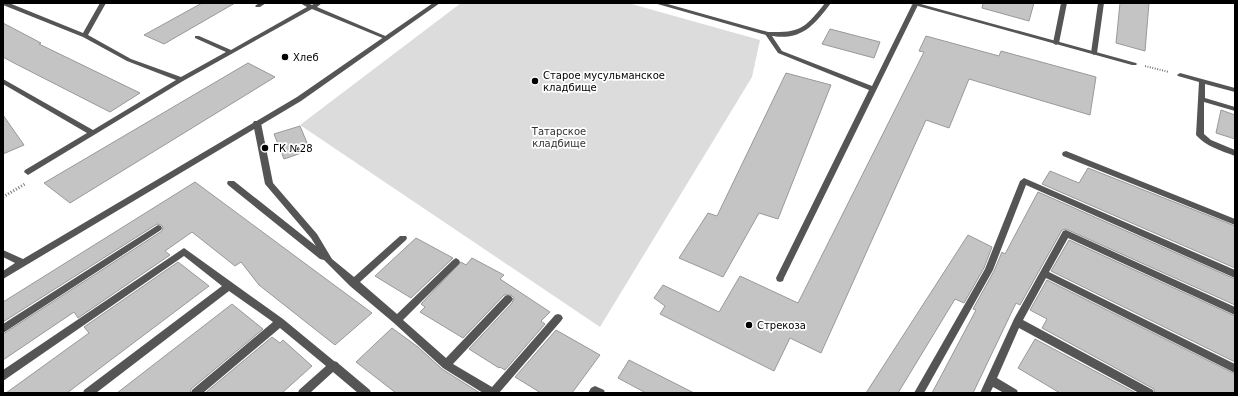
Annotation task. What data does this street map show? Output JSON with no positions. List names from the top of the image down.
{
  "parks": ["Татарское кладбище"],
  "places": [
    "Хлеб",
    "Старое мусульманское кладбище",
    "ГК №28",
    "Стрекоза"
  ]
}
